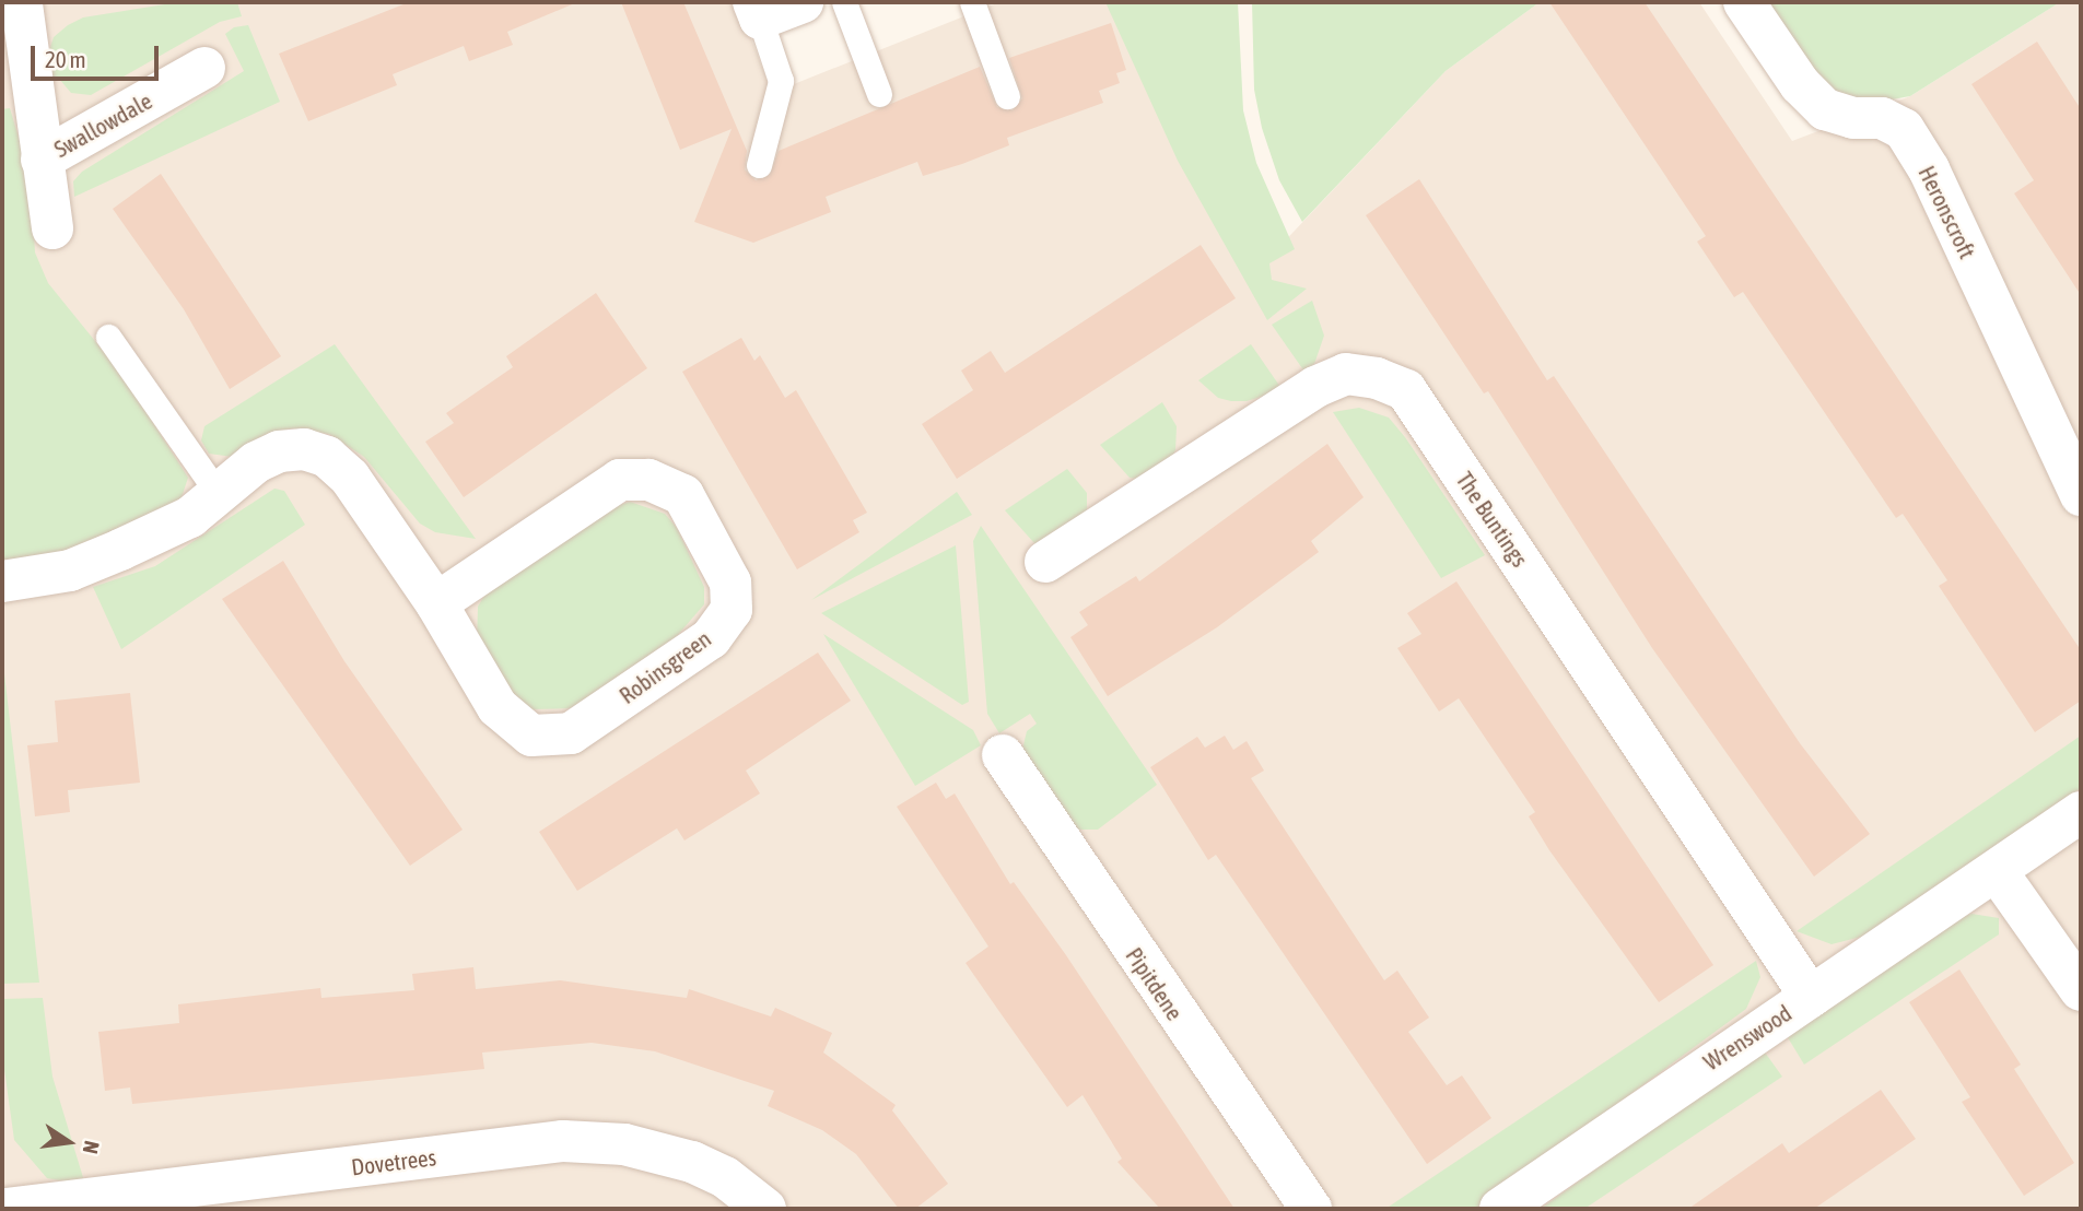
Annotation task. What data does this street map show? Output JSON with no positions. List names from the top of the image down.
{
  "streets": {
    "street": [
      "Swallowdale",
      "Heronscroft",
      "The Buntings",
      "Robinsgreen",
      "Pipitdene",
      "Wrenswood",
      "Dovetrees"
    ]
  },
  "crossings": [
    ["The Buntings", "Wrenswood"]
  ],
  "scale_bar": "20 m",
  "north": "right"
}
